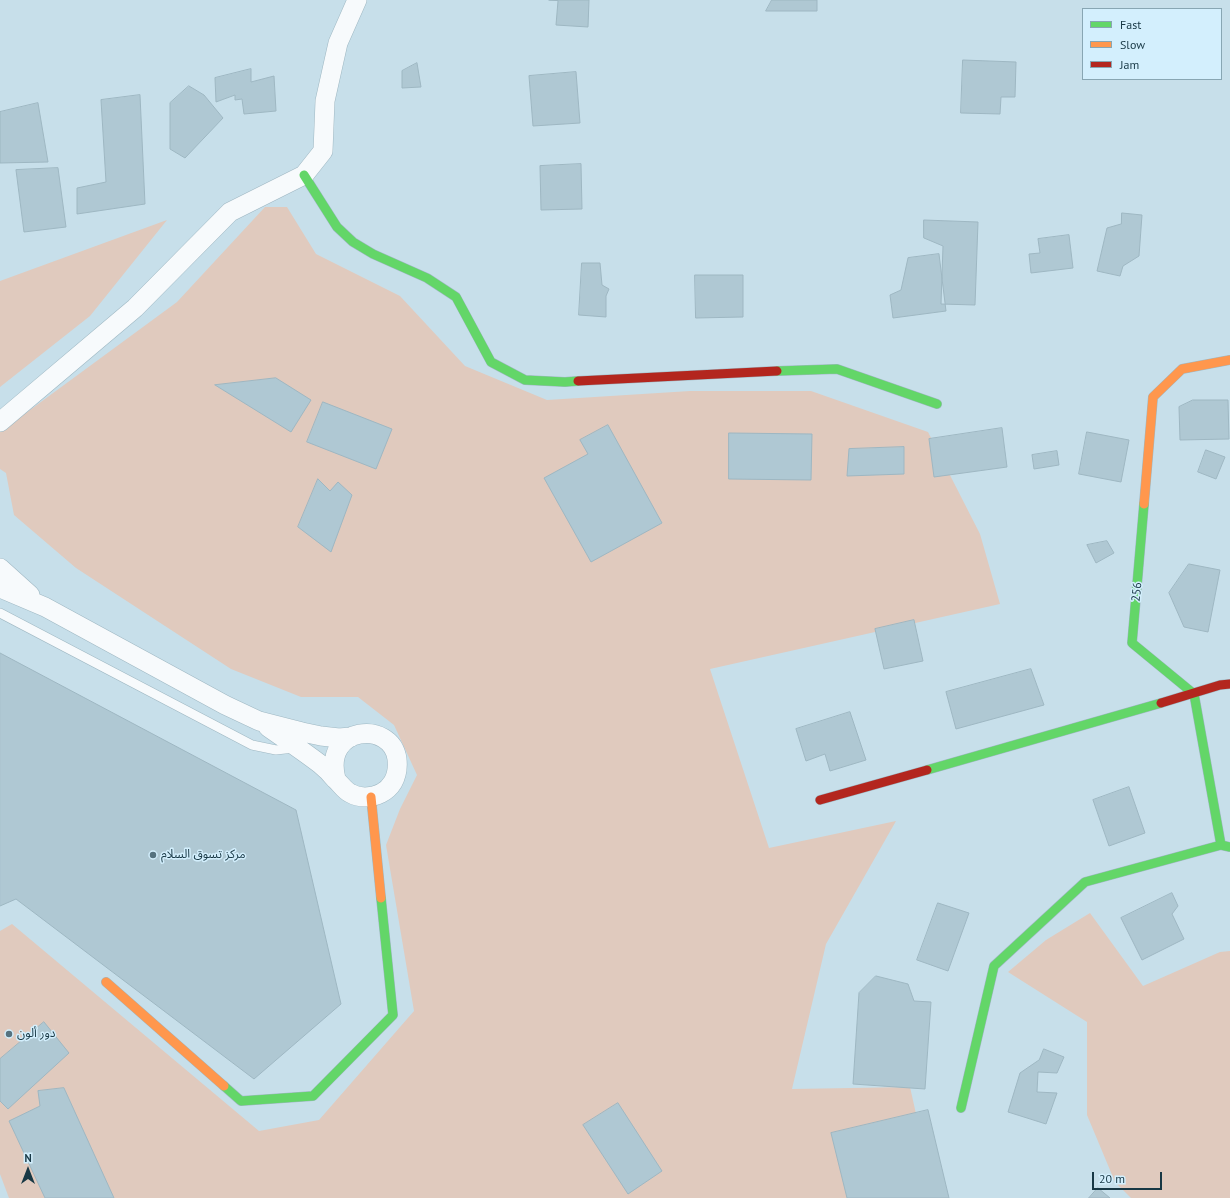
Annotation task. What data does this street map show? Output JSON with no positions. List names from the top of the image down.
{
  "streets": {
    "street": ["256"]
  },
  "places": ["مركز تسوق السلام", "دور ألون"],
  "legend": ["Fast", "Slow", "Jam"],
  "scale_bar": "20 m",
  "north": "top"
}
